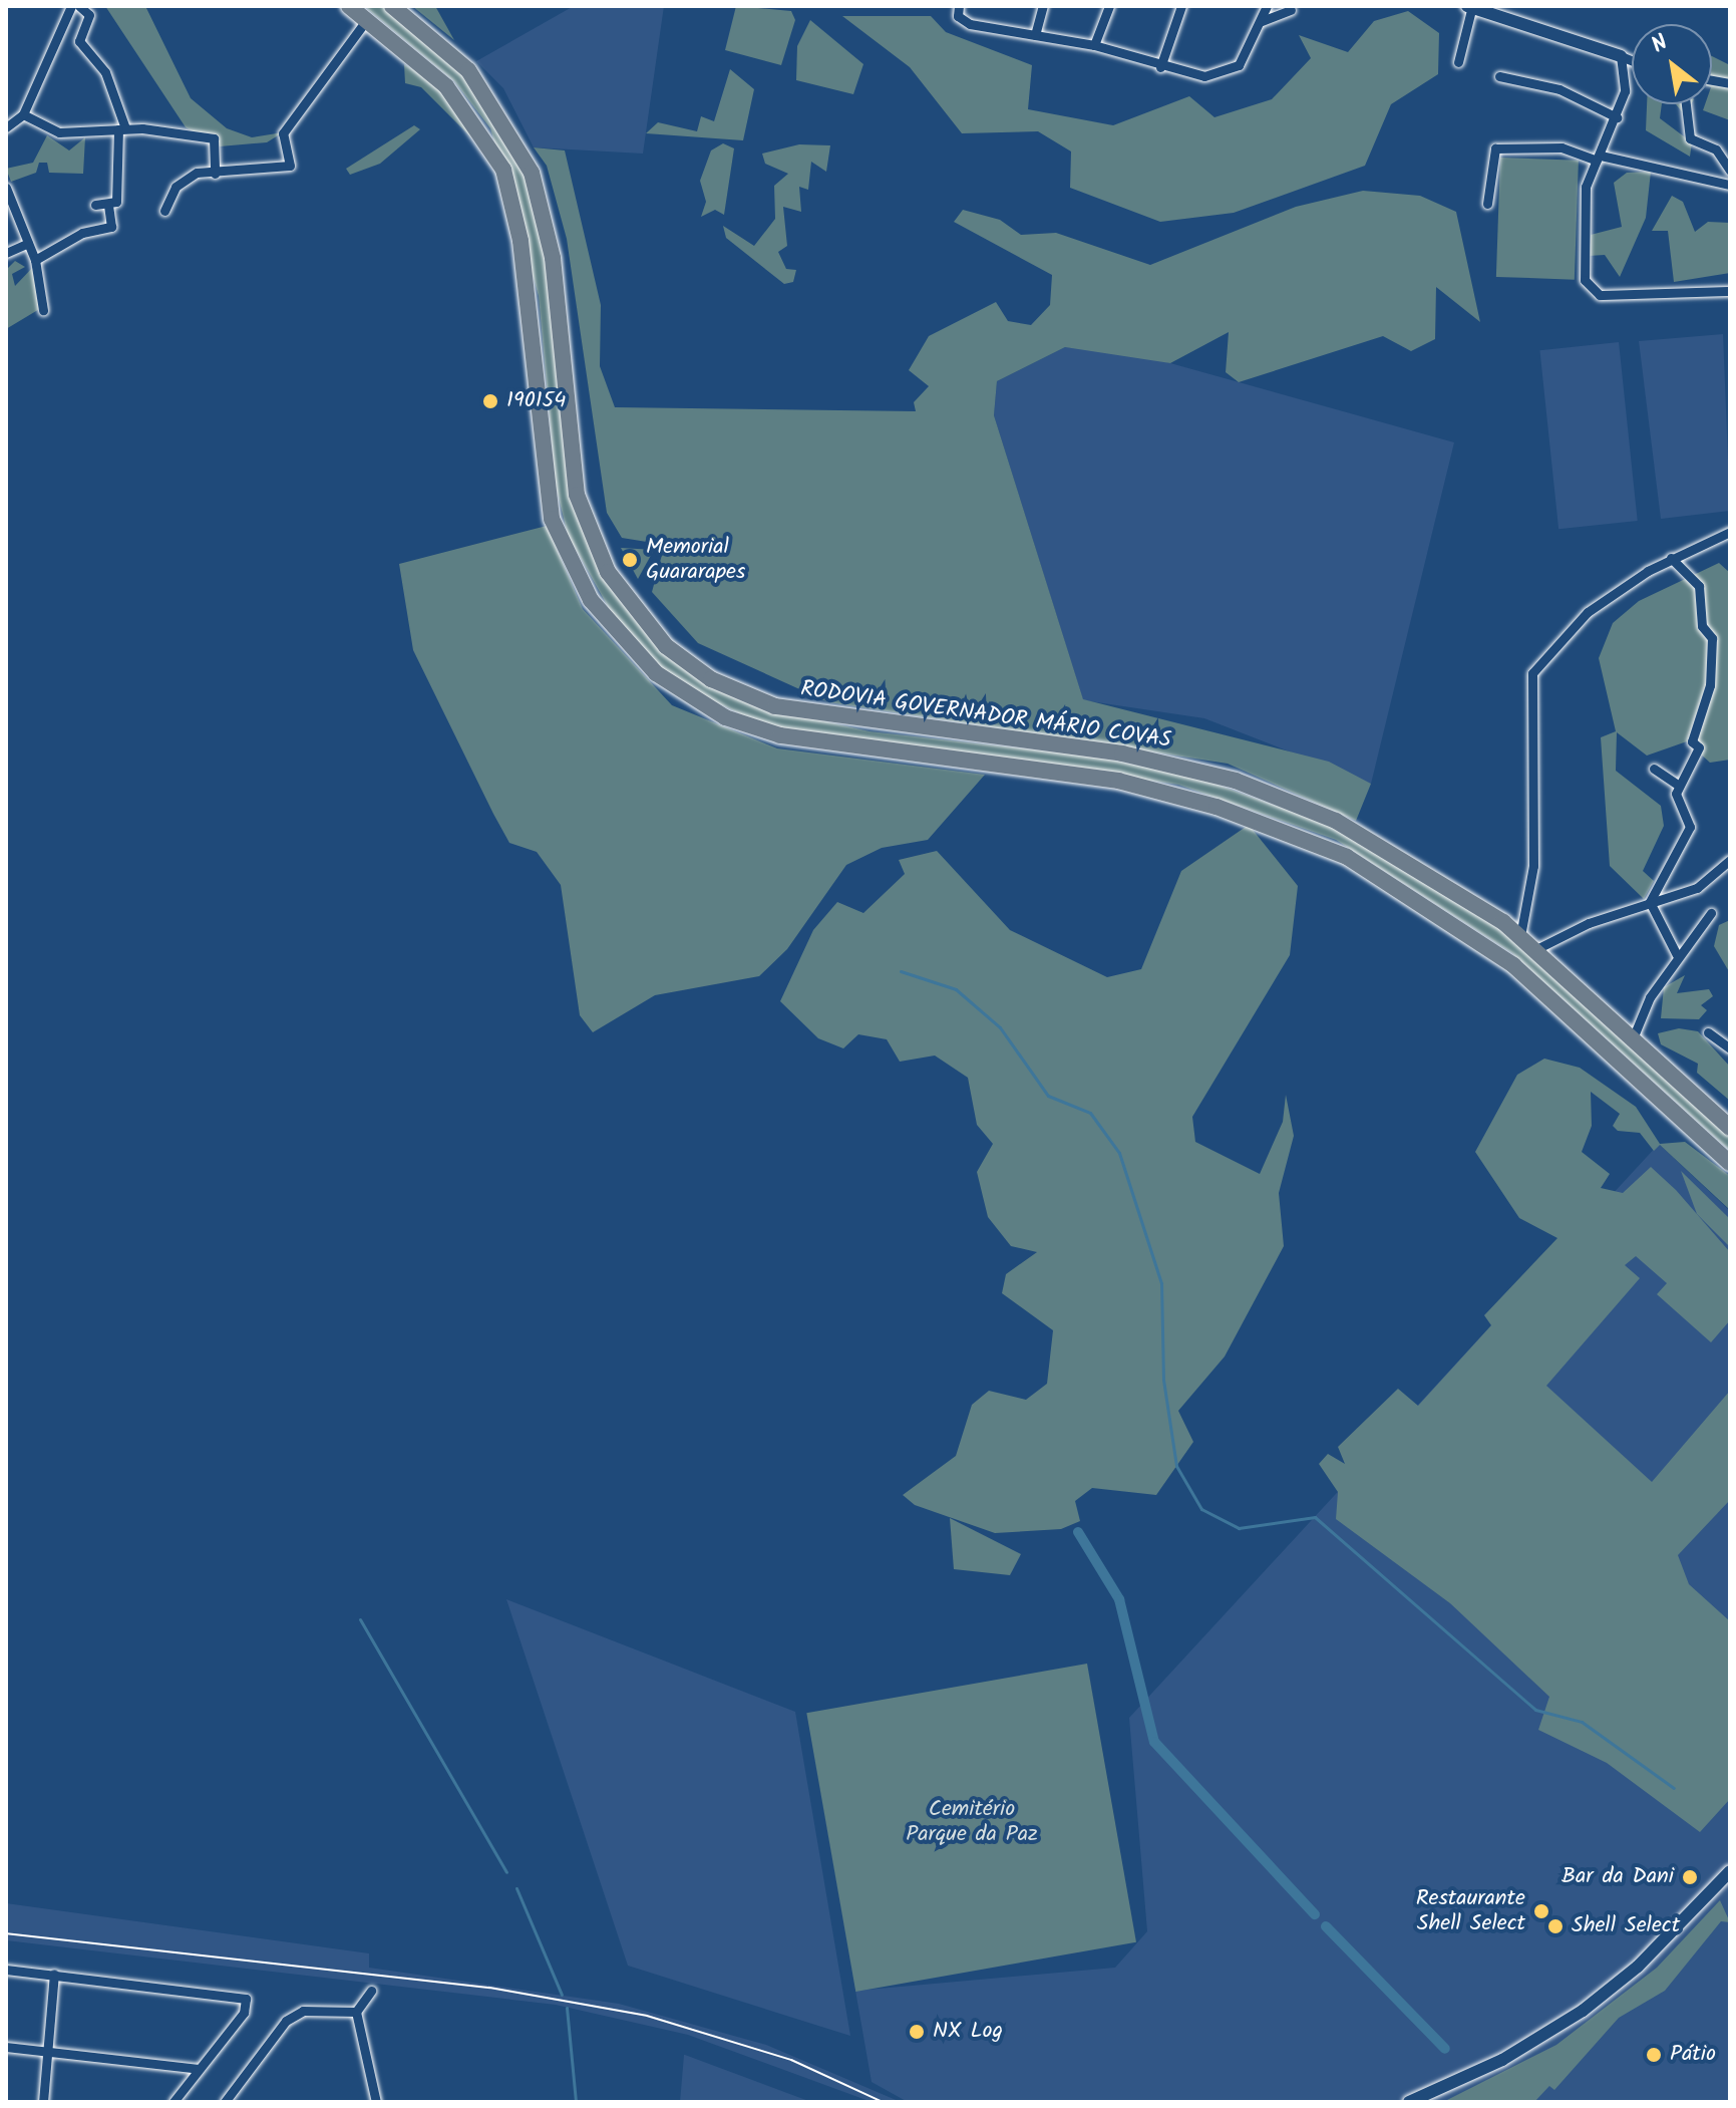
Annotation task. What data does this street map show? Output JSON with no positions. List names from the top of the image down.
{
  "streets": {
    "highway": ["RODOVIA GOVERNADOR MÁRIO COVAS"]
  },
  "parks": ["Cemitério Parque da Paz"],
  "places": [
    "190154",
    "Memorial Guararapes",
    "Bar da Dani",
    "Restaurante Shell Select",
    "Shell Select",
    "NX Log",
    "Pátio"
  ],
  "north": "top left"
}
